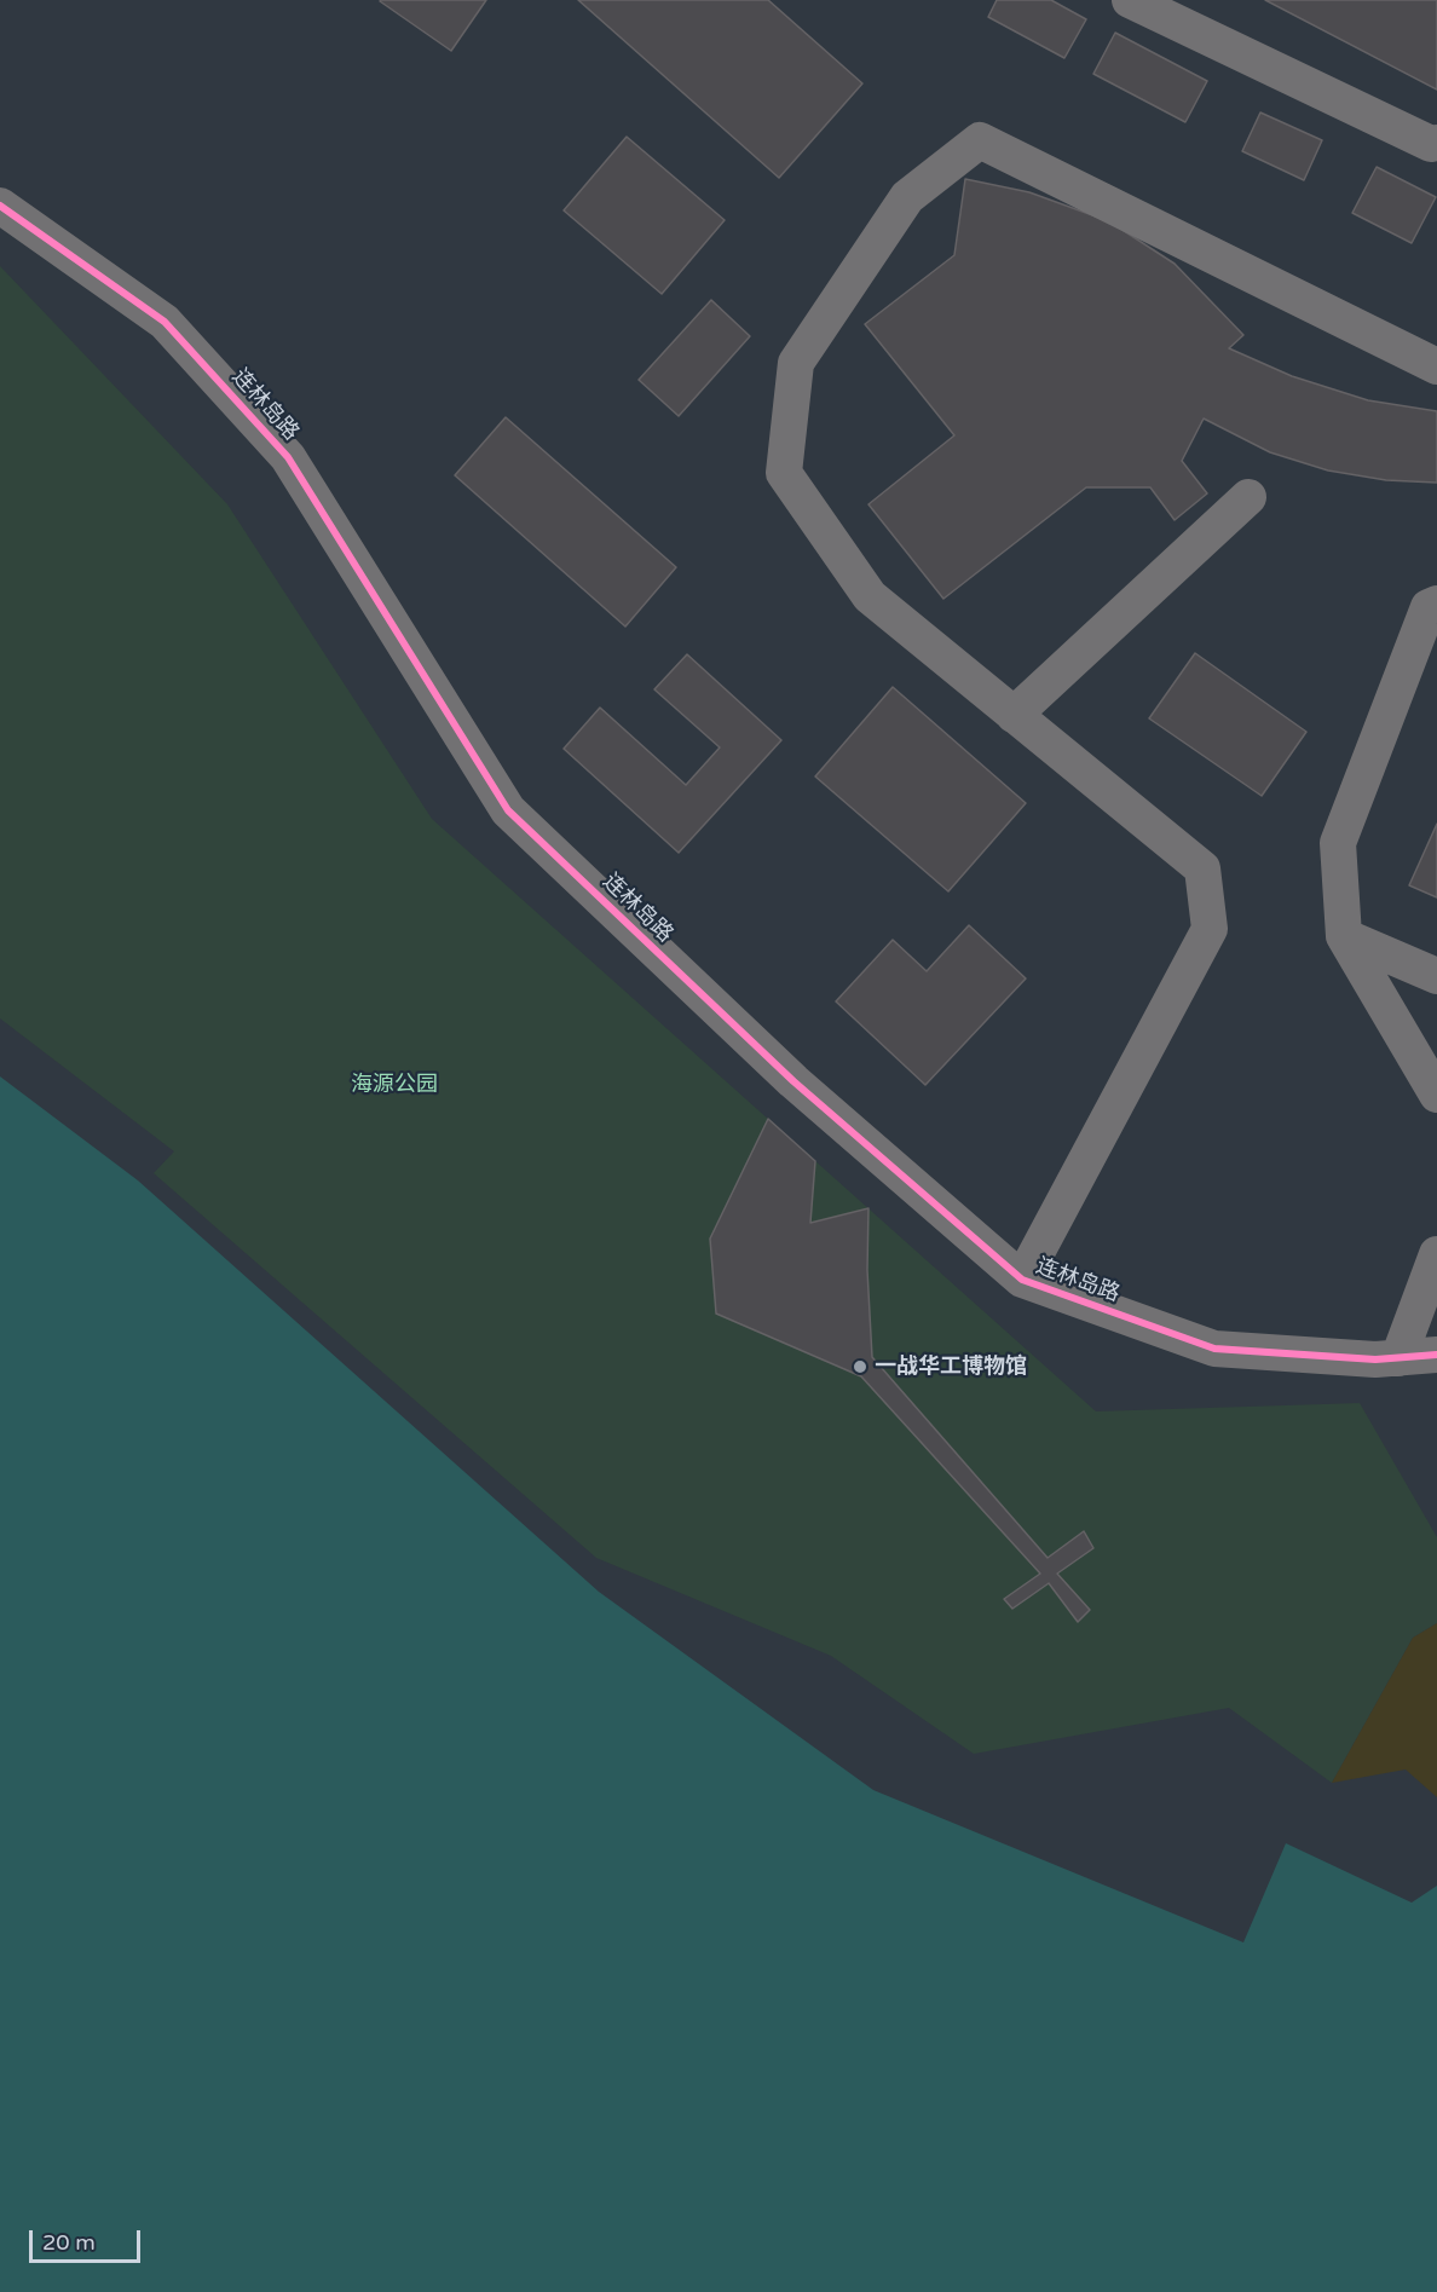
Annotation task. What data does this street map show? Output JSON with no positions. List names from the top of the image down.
{
  "streets": {
    "street": ["连林岛路"]
  },
  "parks": ["海源公园"],
  "places": ["一战华工博物馆"],
  "scale_bar": "20 m"
}
